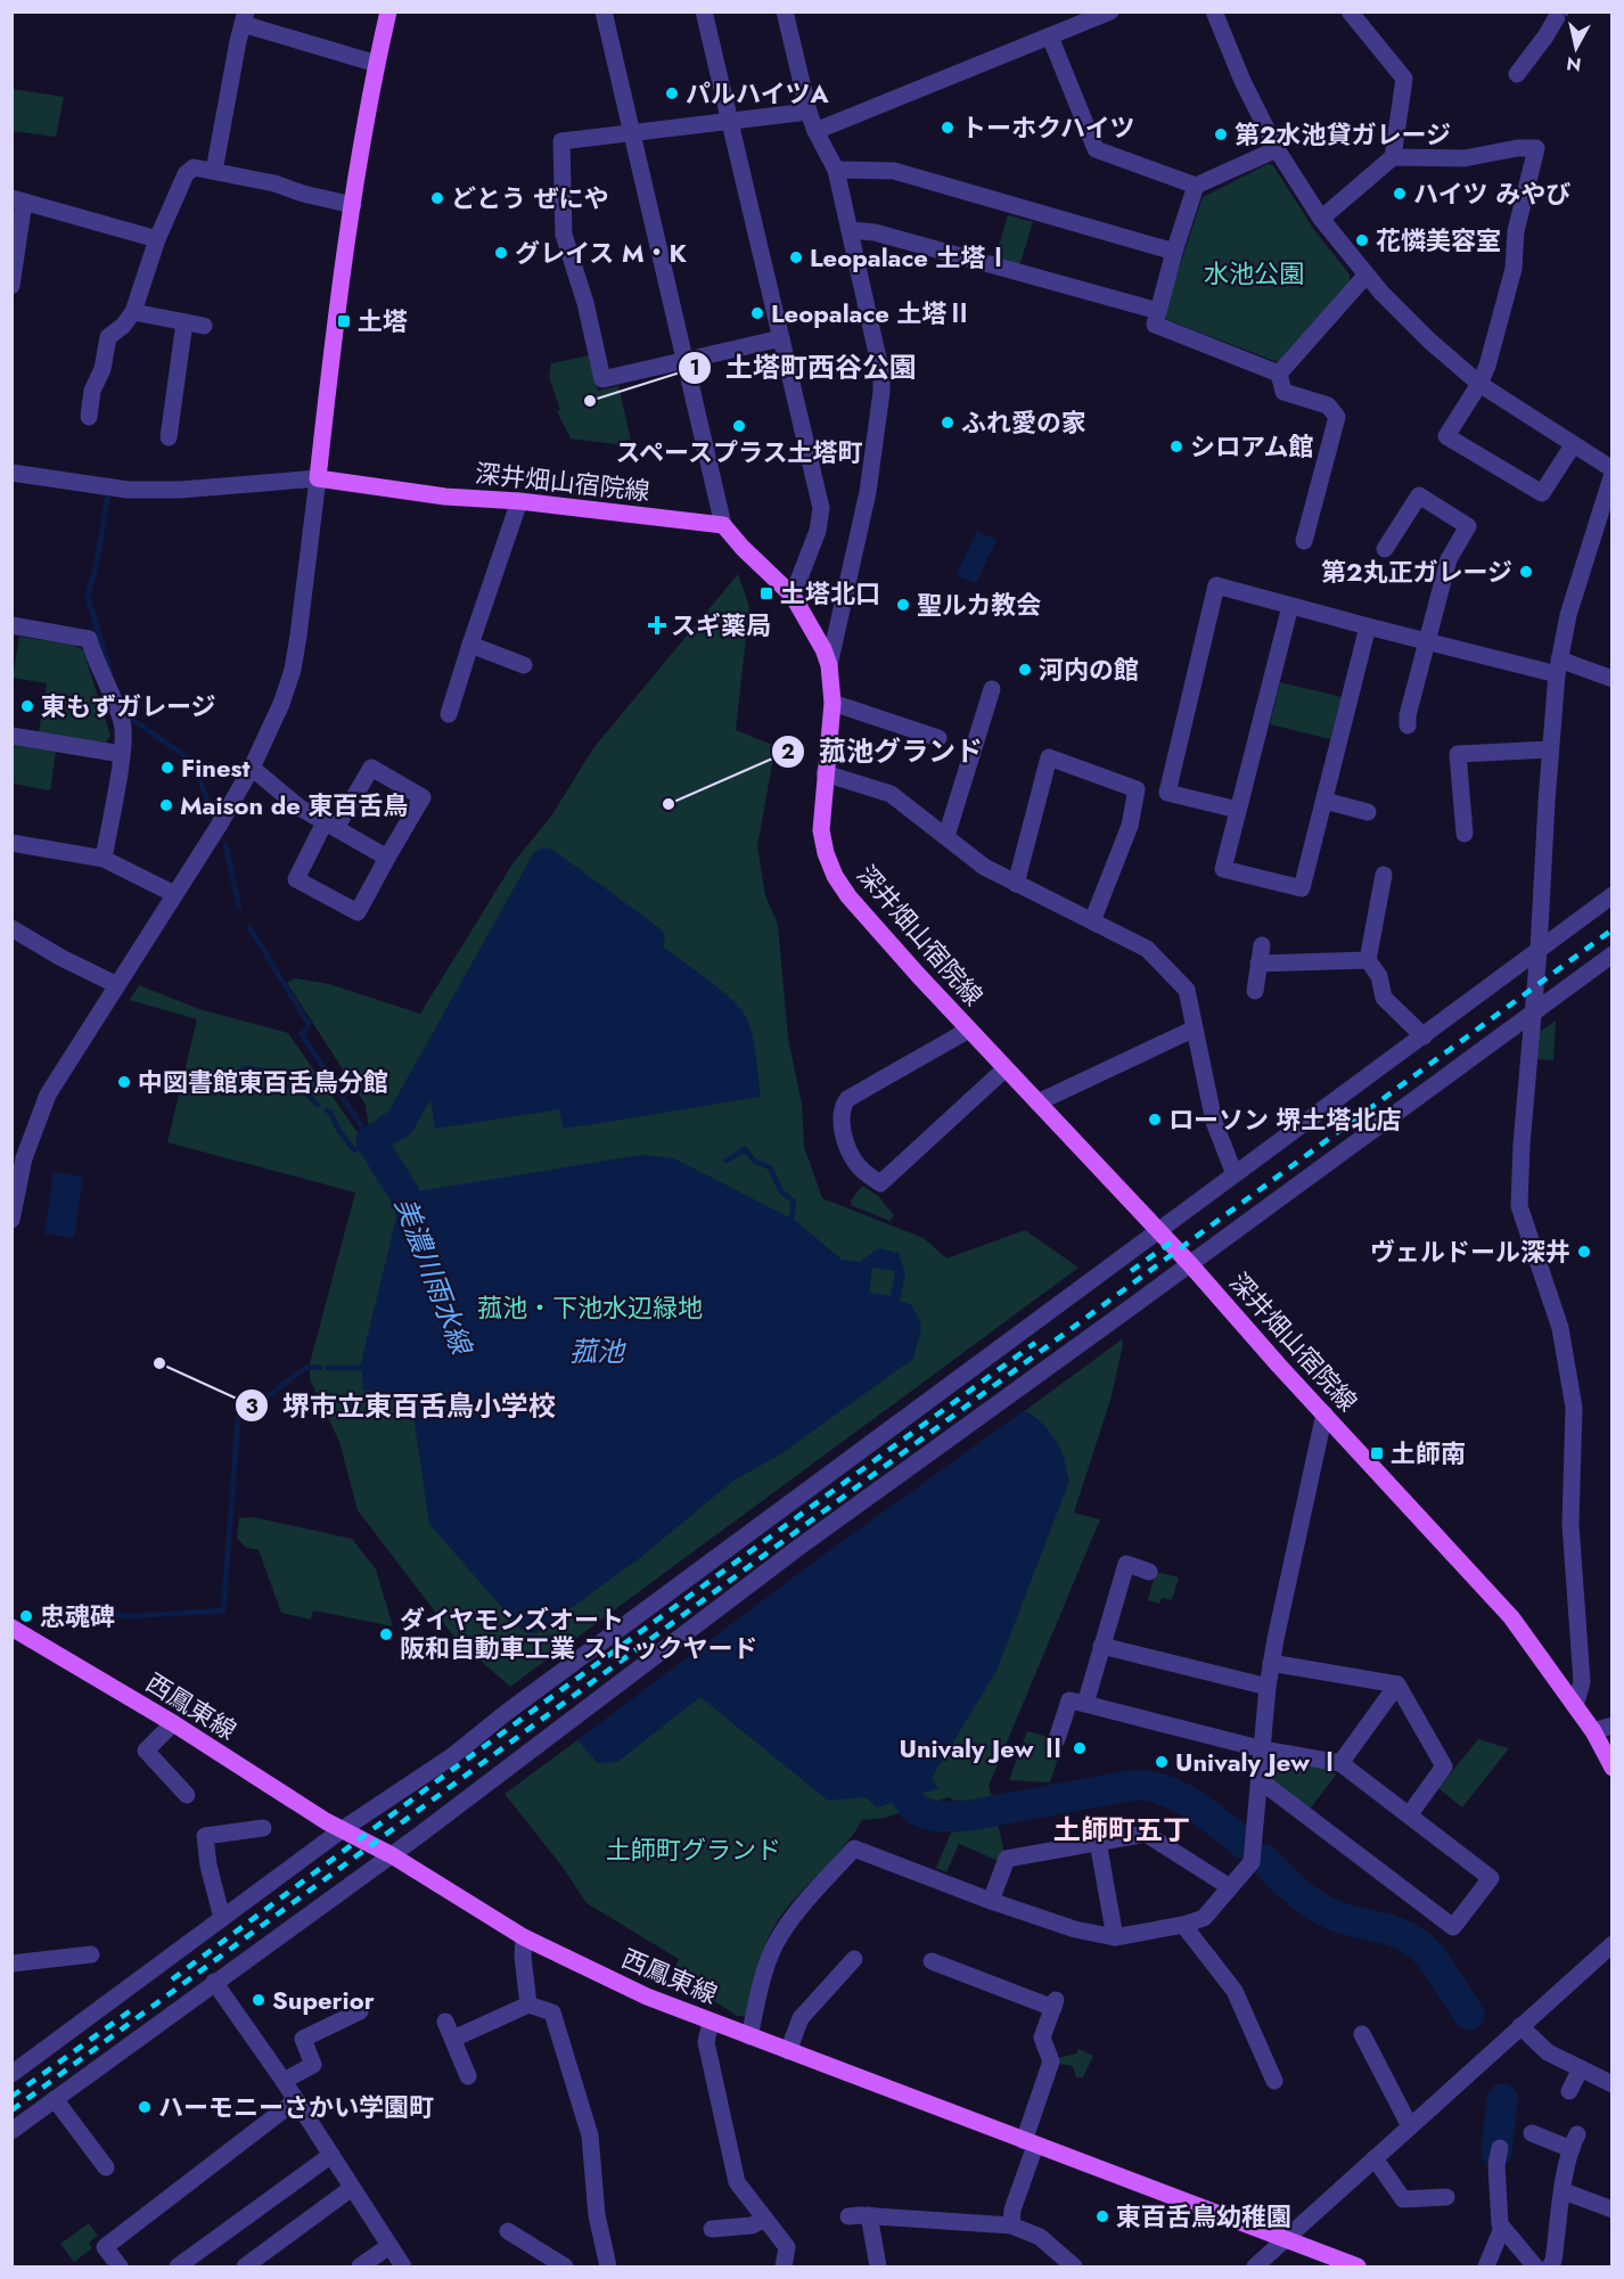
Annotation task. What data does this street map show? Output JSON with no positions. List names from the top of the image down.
{
  "streets": {
    "main road": ["深井畑山宿院線", "西鳳東線"]
  },
  "districts": ["土師町五丁"],
  "water": ["美濃川雨水線", "菰池"],
  "parks": ["水池公園", "菰池・下池水辺緑地", "土師町グランド"],
  "places": {
    "other": [
      "パルハイツA",
      "トーホクハイツ",
      "第2水池貸ガレージ",
      "ハイツ みやび",
      "どとう ぜにや",
      "花憐美容室",
      "グレイス M・K",
      "Leopalace 土塔Ⅰ",
      "Leopalace 土塔Ⅱ",
      "土塔町西谷公園",
      "ふれ愛の家",
      "スペースプラス土塔町",
      "シロアム館",
      "第2丸正ガレージ",
      "聖ルカ教会",
      "河内の館",
      "東もずガレージ",
      "Finest",
      "菰池グランド",
      "Maison de 東百舌鳥",
      "中図書館東百舌鳥分館",
      "ローソン 堺土塔北店",
      "ヴェルドール深井",
      "堺市立東百舌鳥小学校",
      "忠魂碑",
      "ダイヤモンズオート 阪和自動車工業 ストックヤード",
      "Univaly Jew Ⅱ",
      "Univaly Jew Ⅰ",
      "Superior",
      "ハーモニーさかい学園町",
      "東百舌鳥幼稚園"
    ],
    "transit": ["土塔", "土塔北口", "土師南"],
    "health": ["スギ薬局"]
  },
  "north": "bottom"
}
